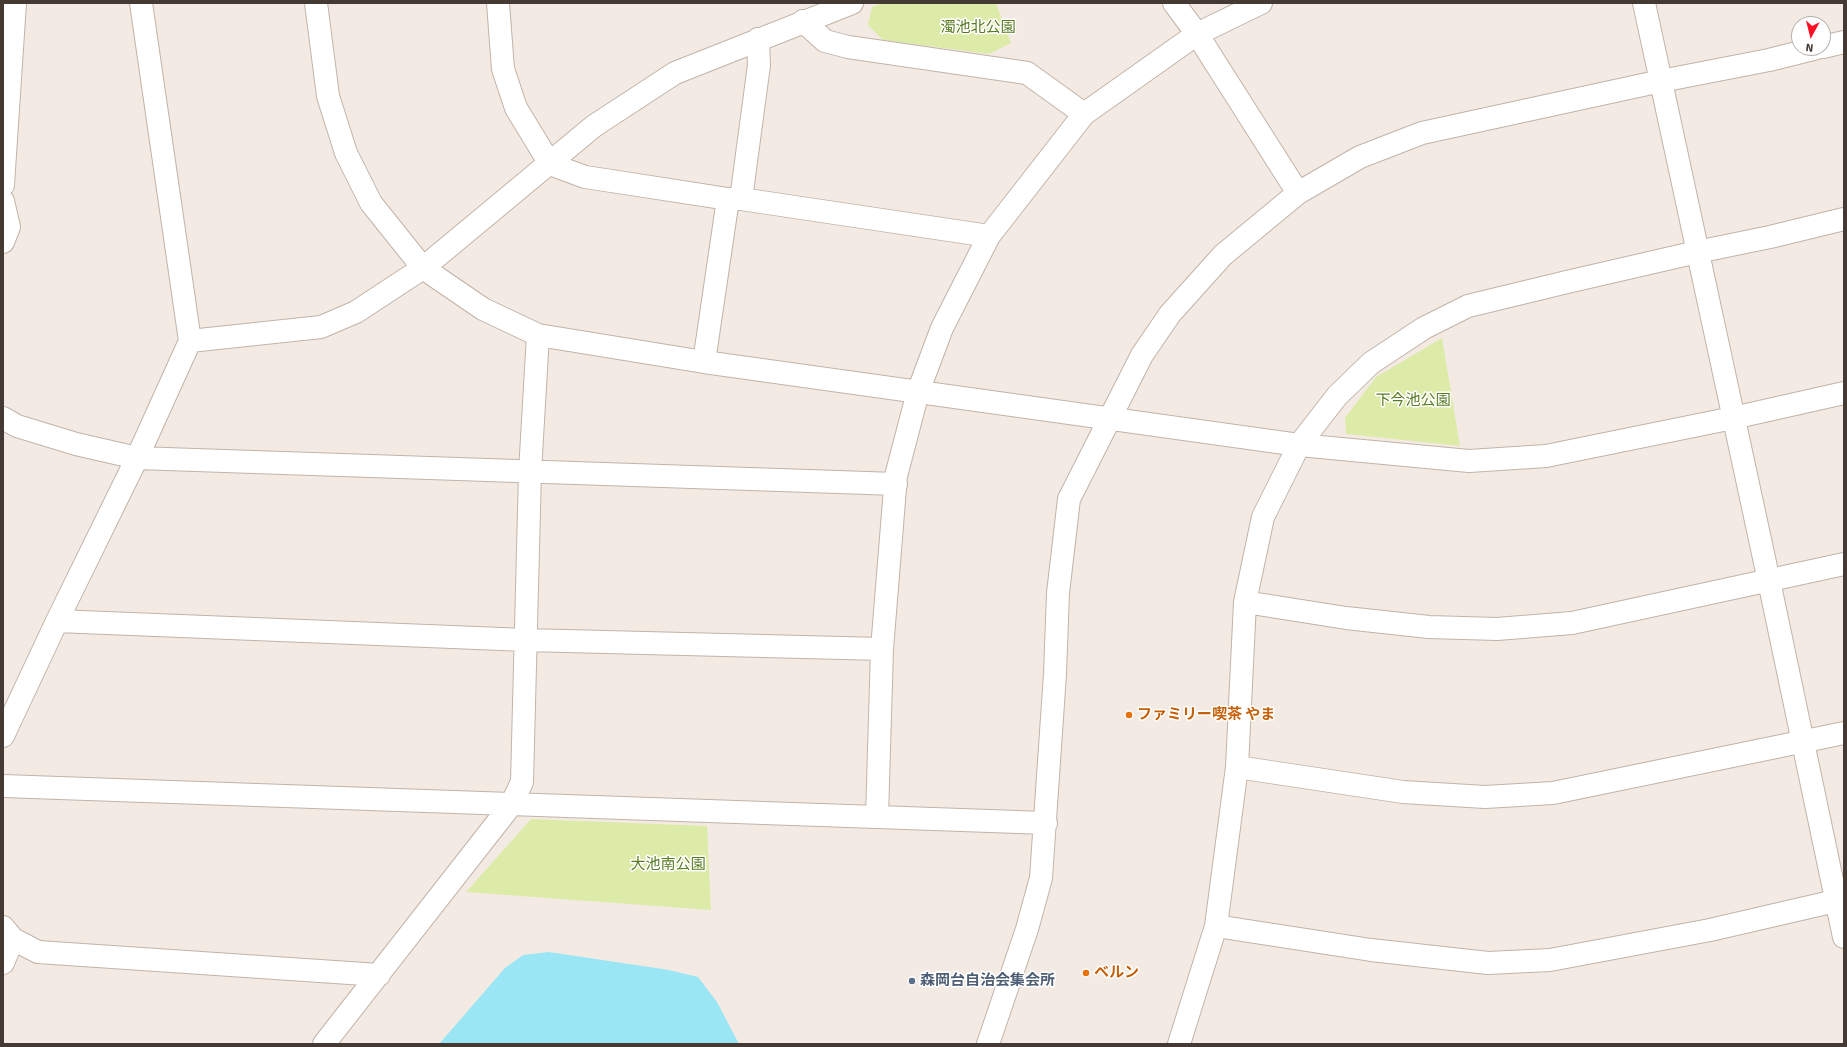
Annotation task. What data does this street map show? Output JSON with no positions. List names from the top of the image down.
{
  "parks": ["濁池北公園", "下今池公園", "大池南公園"],
  "places": ["ファミリー喫茶 やま", "ベルン", "森岡台自治会集会所"],
  "north": "bottom"
}
